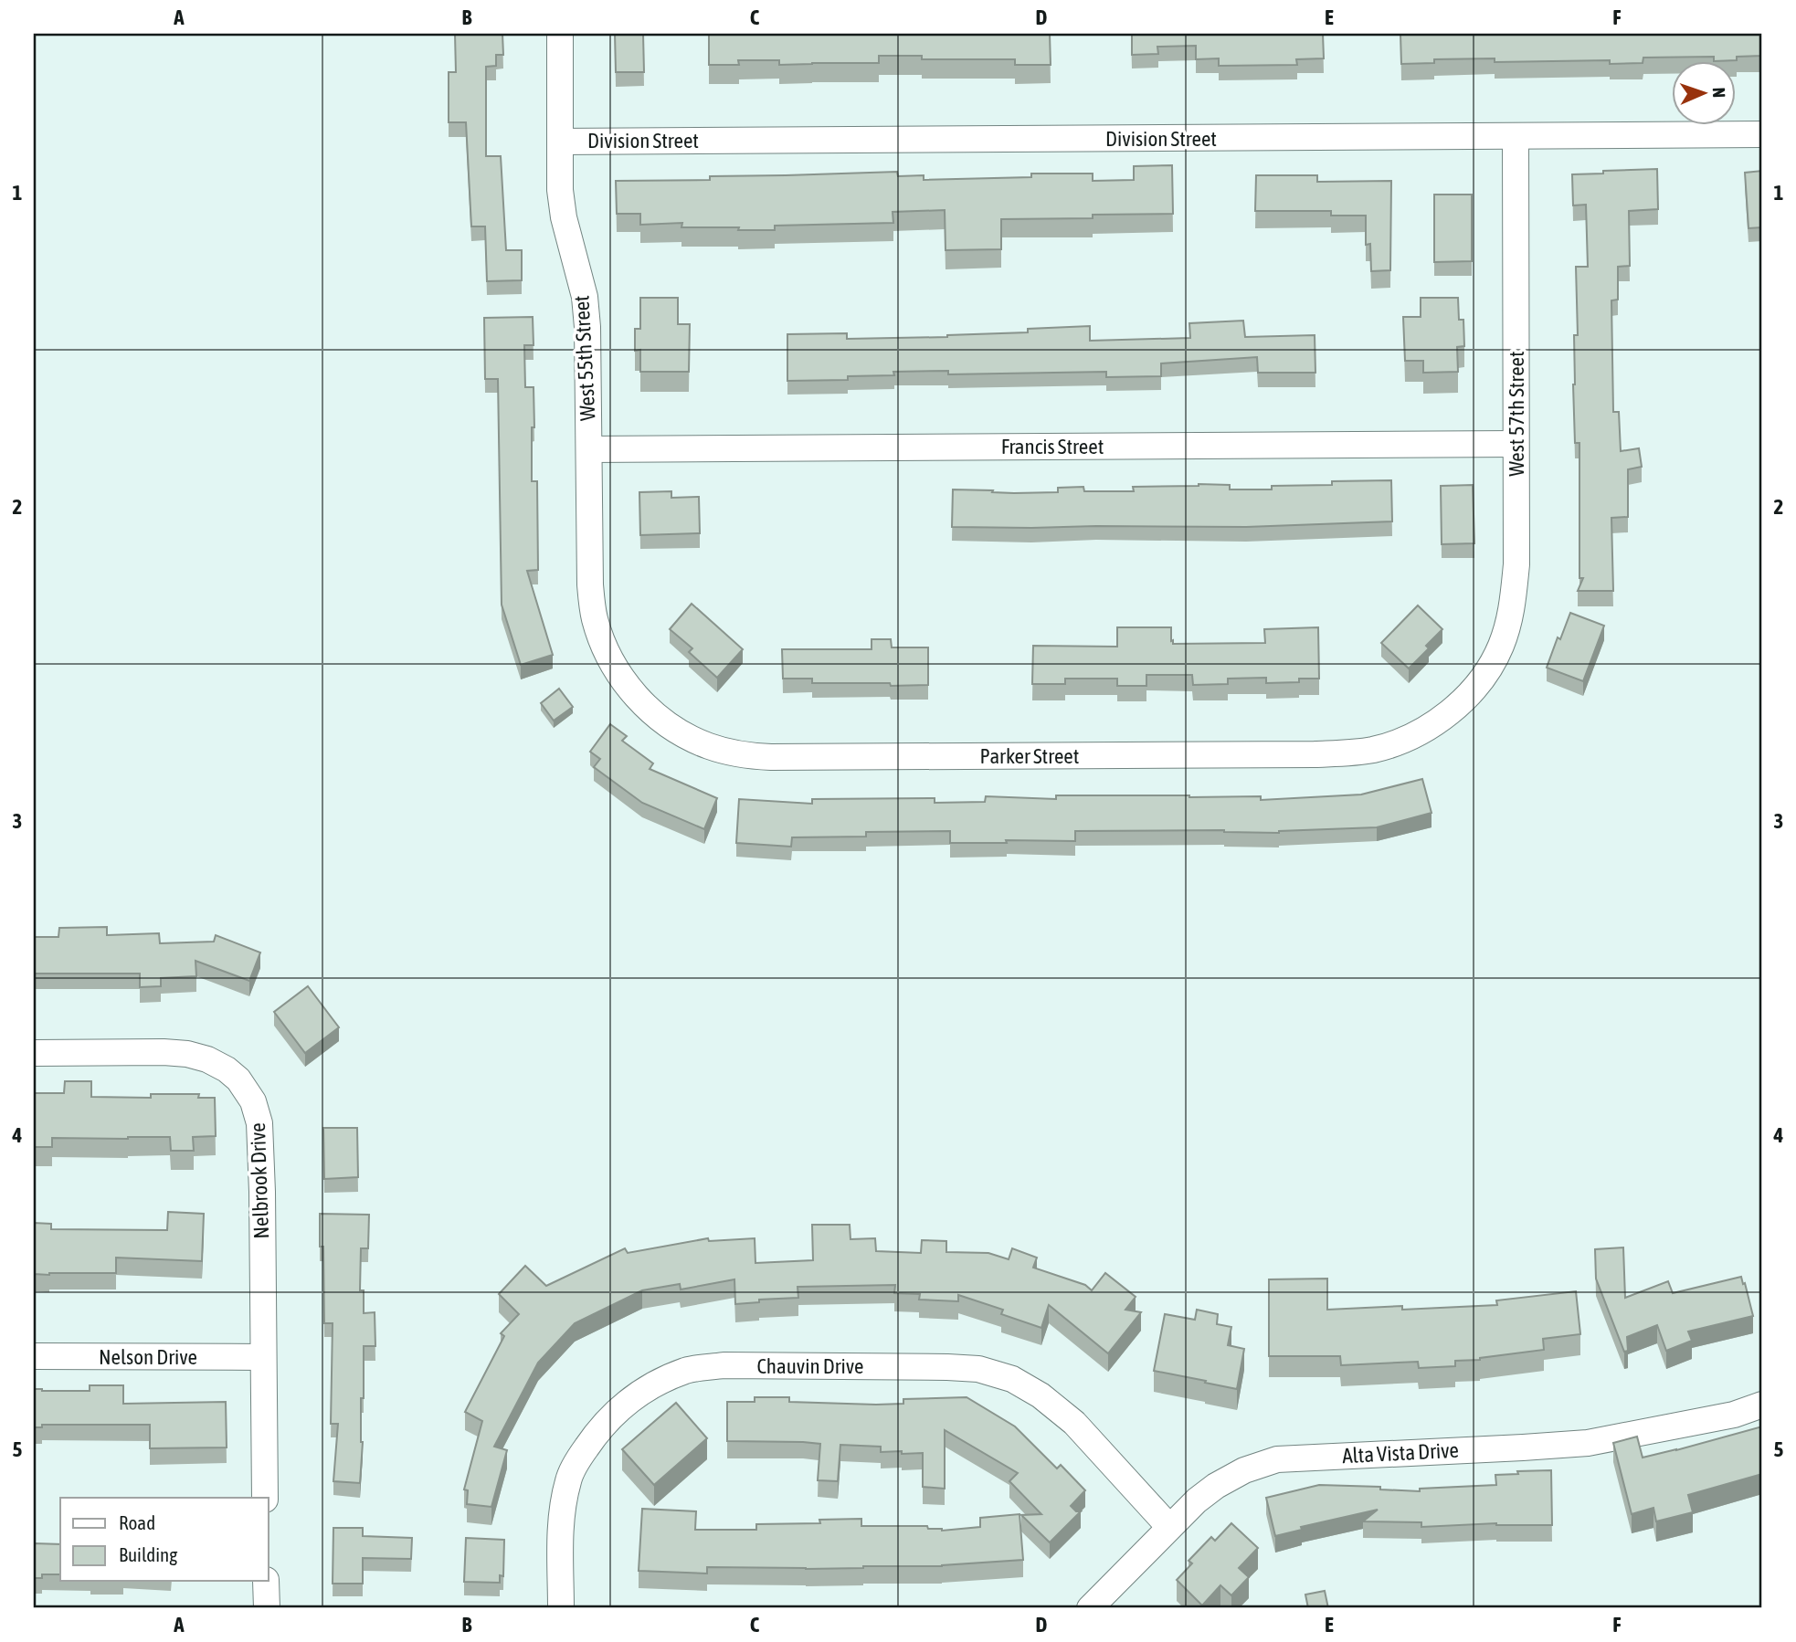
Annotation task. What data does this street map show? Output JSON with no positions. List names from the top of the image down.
{
  "streets": {
    "street": [
      "Division Street",
      "West 55th Street",
      "West 57th Street",
      "Francis Street",
      "Parker Street",
      "Nelbrook Drive",
      "Nelson Drive",
      "Chauvin Drive",
      "Alta Vista Drive"
    ]
  },
  "crossings": [
    ["Division Street", "West 55th Street"],
    ["Division Street", "West 57th Street"],
    ["West 55th Street", "Francis Street"],
    ["West 55th Street", "Parker Street"],
    ["West 57th Street", "Francis Street"],
    ["West 57th Street", "Parker Street"],
    ["Nelbrook Drive", "Nelson Drive"],
    ["Chauvin Drive", "Alta Vista Drive"]
  ],
  "legend": ["Road", "Building"],
  "north": "right",
  "grid": {
    "columns": [
      "A",
      "B",
      "C",
      "D",
      "E",
      "F"
    ],
    "rows": [
      "1",
      "2",
      "3",
      "4",
      "5"
    ]
  }
}
